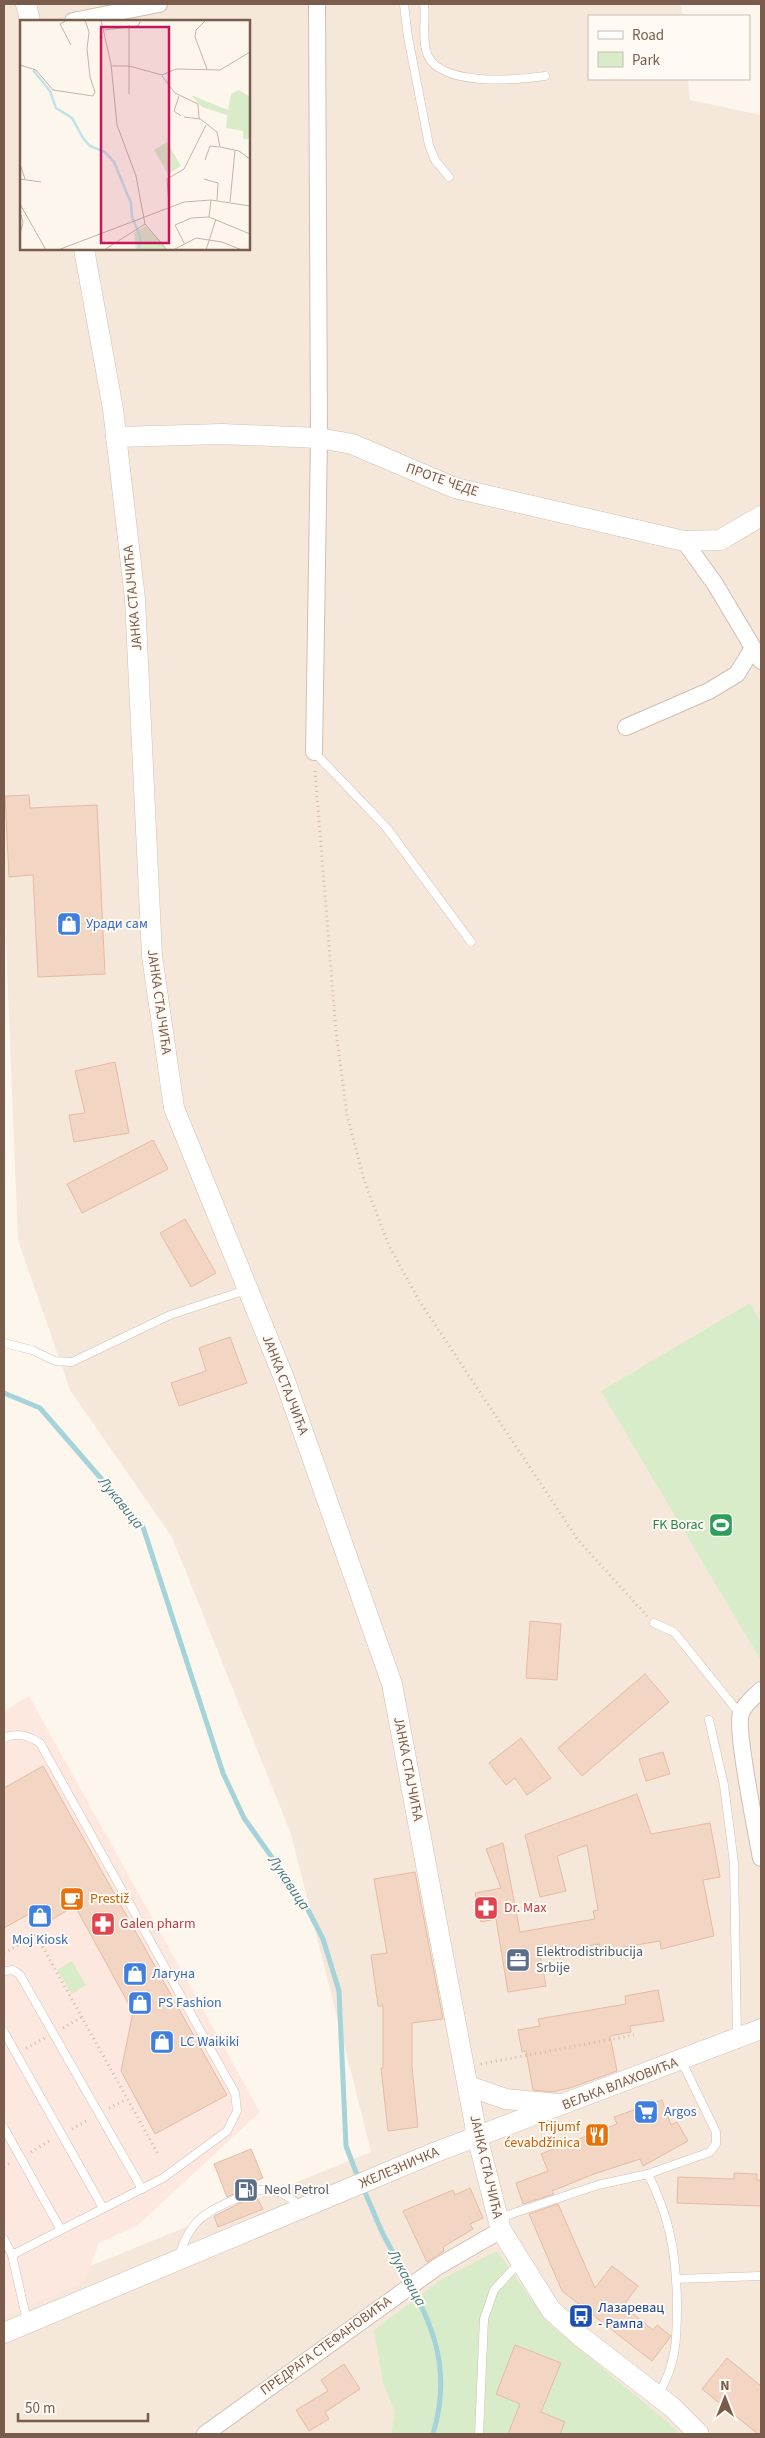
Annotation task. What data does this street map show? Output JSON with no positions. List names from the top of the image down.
{
  "streets": {
    "street": [
      "ПРОТЕ ЧЕДЕ",
      "ЈАНКА СТАЈЧИЋА",
      "ВЕЉКА ВЛАХОВИЋА",
      "ЖЕЛЕЗНИЧКА",
      "ПРЕДРАГА СТЕФАНОВИЋА"
    ]
  },
  "crossings": [
    ["ПРОТЕ ЧЕДЕ", "ЈАНКА СТАЈЧИЋА"],
    ["ЈАНКА СТАЈЧИЋА", "ВЕЉКА ВЛАХОВИЋА"],
    ["ЈАНКА СТАЈЧИЋА", "ЖЕЛЕЗНИЧКА"],
    ["ЈАНКА СТАЈЧИЋА", "ПРЕДРАГА СТЕФАНОВИЋА"],
    ["ВЕЉКА ВЛАХОВИЋА", "ЖЕЛЕЗНИЧКА"]
  ],
  "water": ["Лукавица"],
  "places": {
    "shop": [
      "Уради сам",
      "Moj Kiosk",
      "Лагуна",
      "PS Fashion",
      "LC Waikiki"
    ],
    "sports": ["FK Borac"],
    "cafe": ["Prestiž"],
    "pharmacy": ["Dr. Max", "Galen pharm"],
    "office": ["Elektrodistribucija Srbije"],
    "supermarket": ["Argos"],
    "restaurant": ["Trijumf ćevabdžinica"],
    "fuel station": ["Neol Petrol"],
    "bus stop": ["Лазаревац - Рампа"]
  },
  "legend": ["Road", "Park"],
  "scale_bar": "50 m",
  "north": "top"
}
